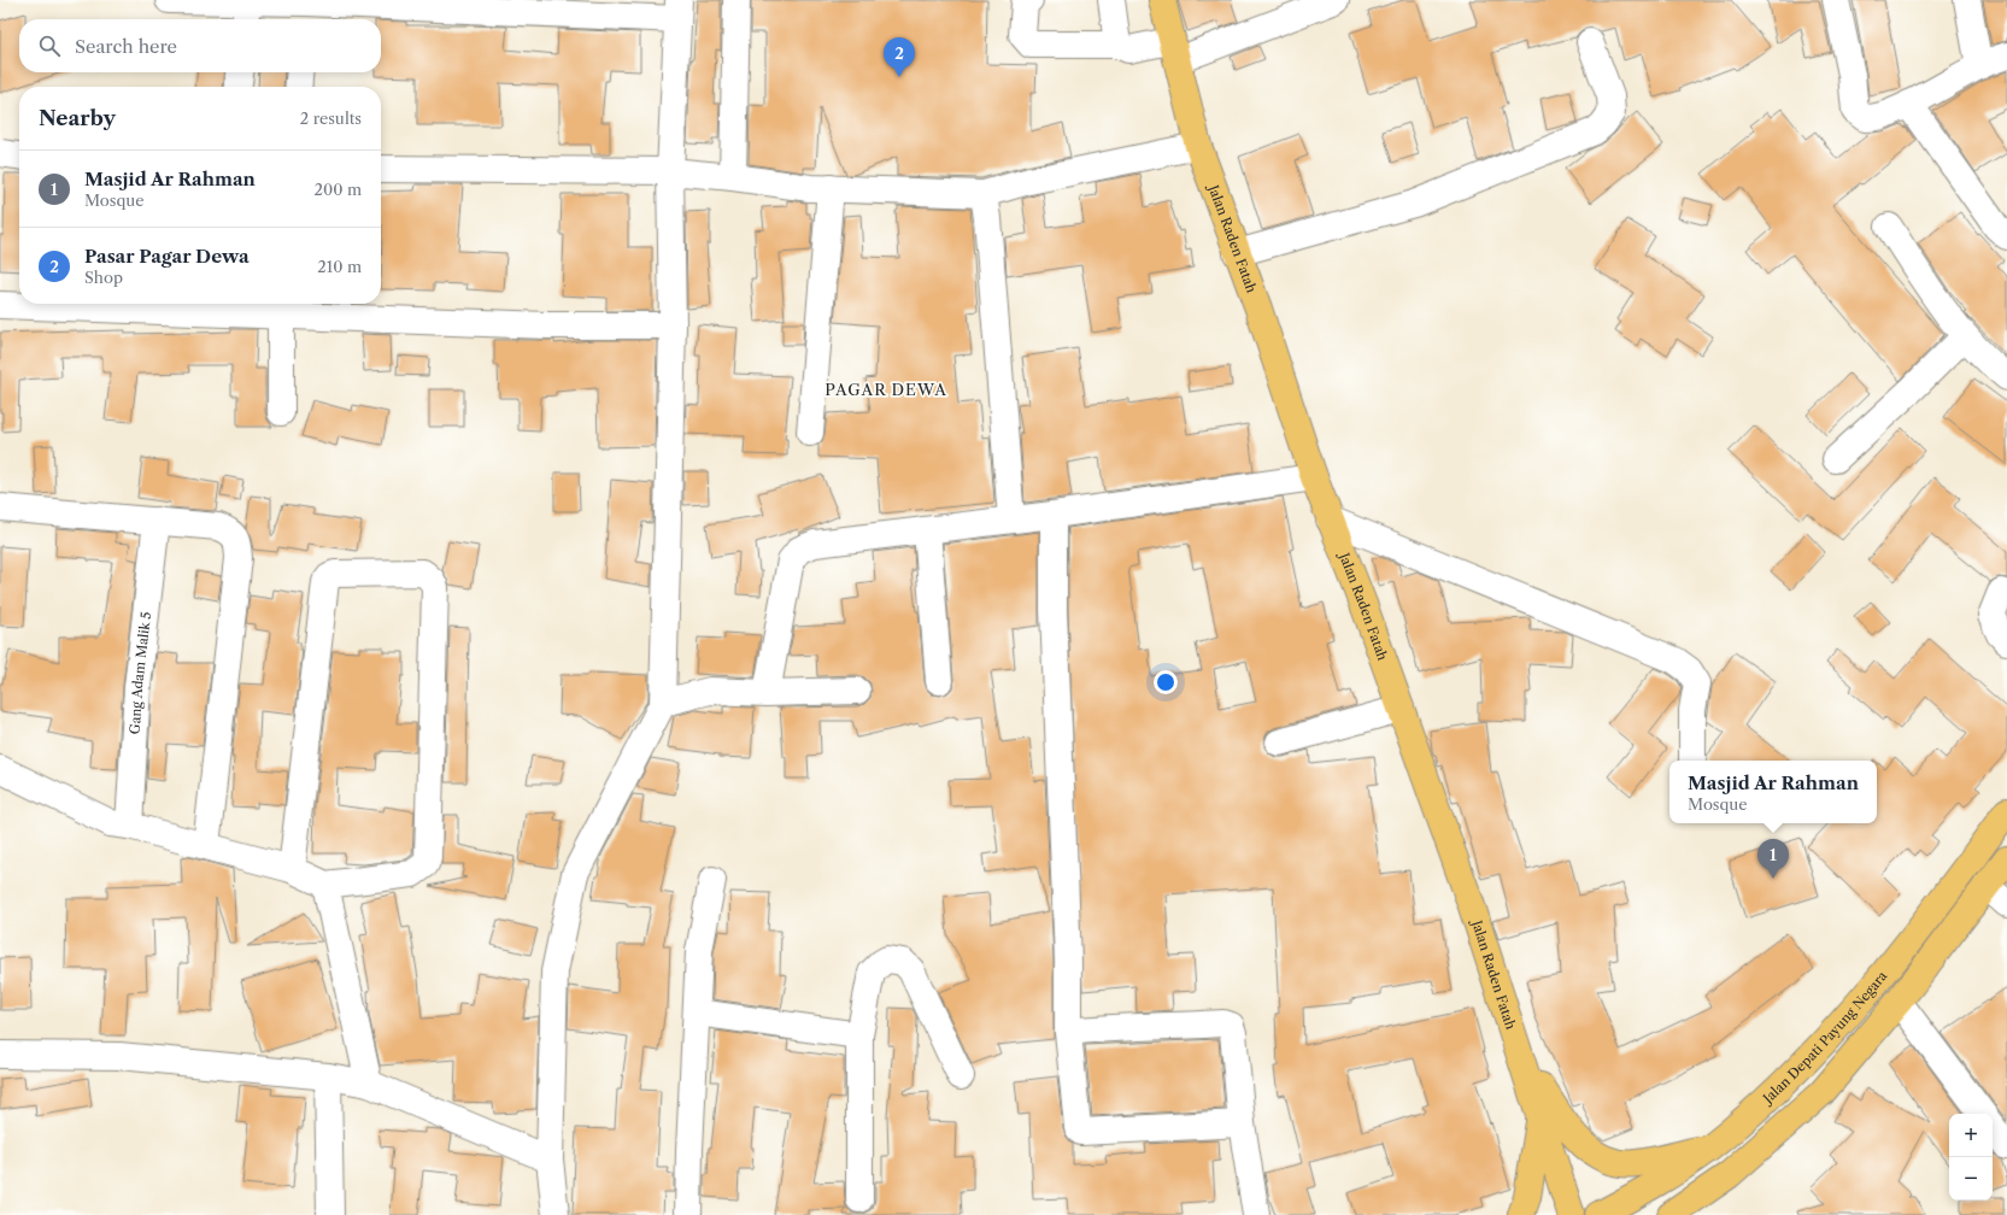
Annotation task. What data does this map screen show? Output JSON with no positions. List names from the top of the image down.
{
  "streets": {
    "main road": ["Jalan Raden Fatah", "Jalan Depati Payung Negara"],
    "street": ["Gang Adam Malik 5"]
  },
  "districts": ["PAGAR DEWA"],
  "page": {
    "search": "Search here",
    "pins": ["2", "1"],
    "heading": ["Nearby", "2 results"],
    "list": [
      {
        "mark": "1",
        "name": "Masjid Ar Rahman",
        "note": "Mosque",
        "value": "200 m"
      },
      {
        "mark": "2",
        "name": "Pasar Pagar Dewa",
        "note": "Shop",
        "value": "210 m"
      }
    ],
    "popup": ["Masjid Ar Rahman", "Mosque"],
    "map_buttons": ["+", "−"]
  }
}
